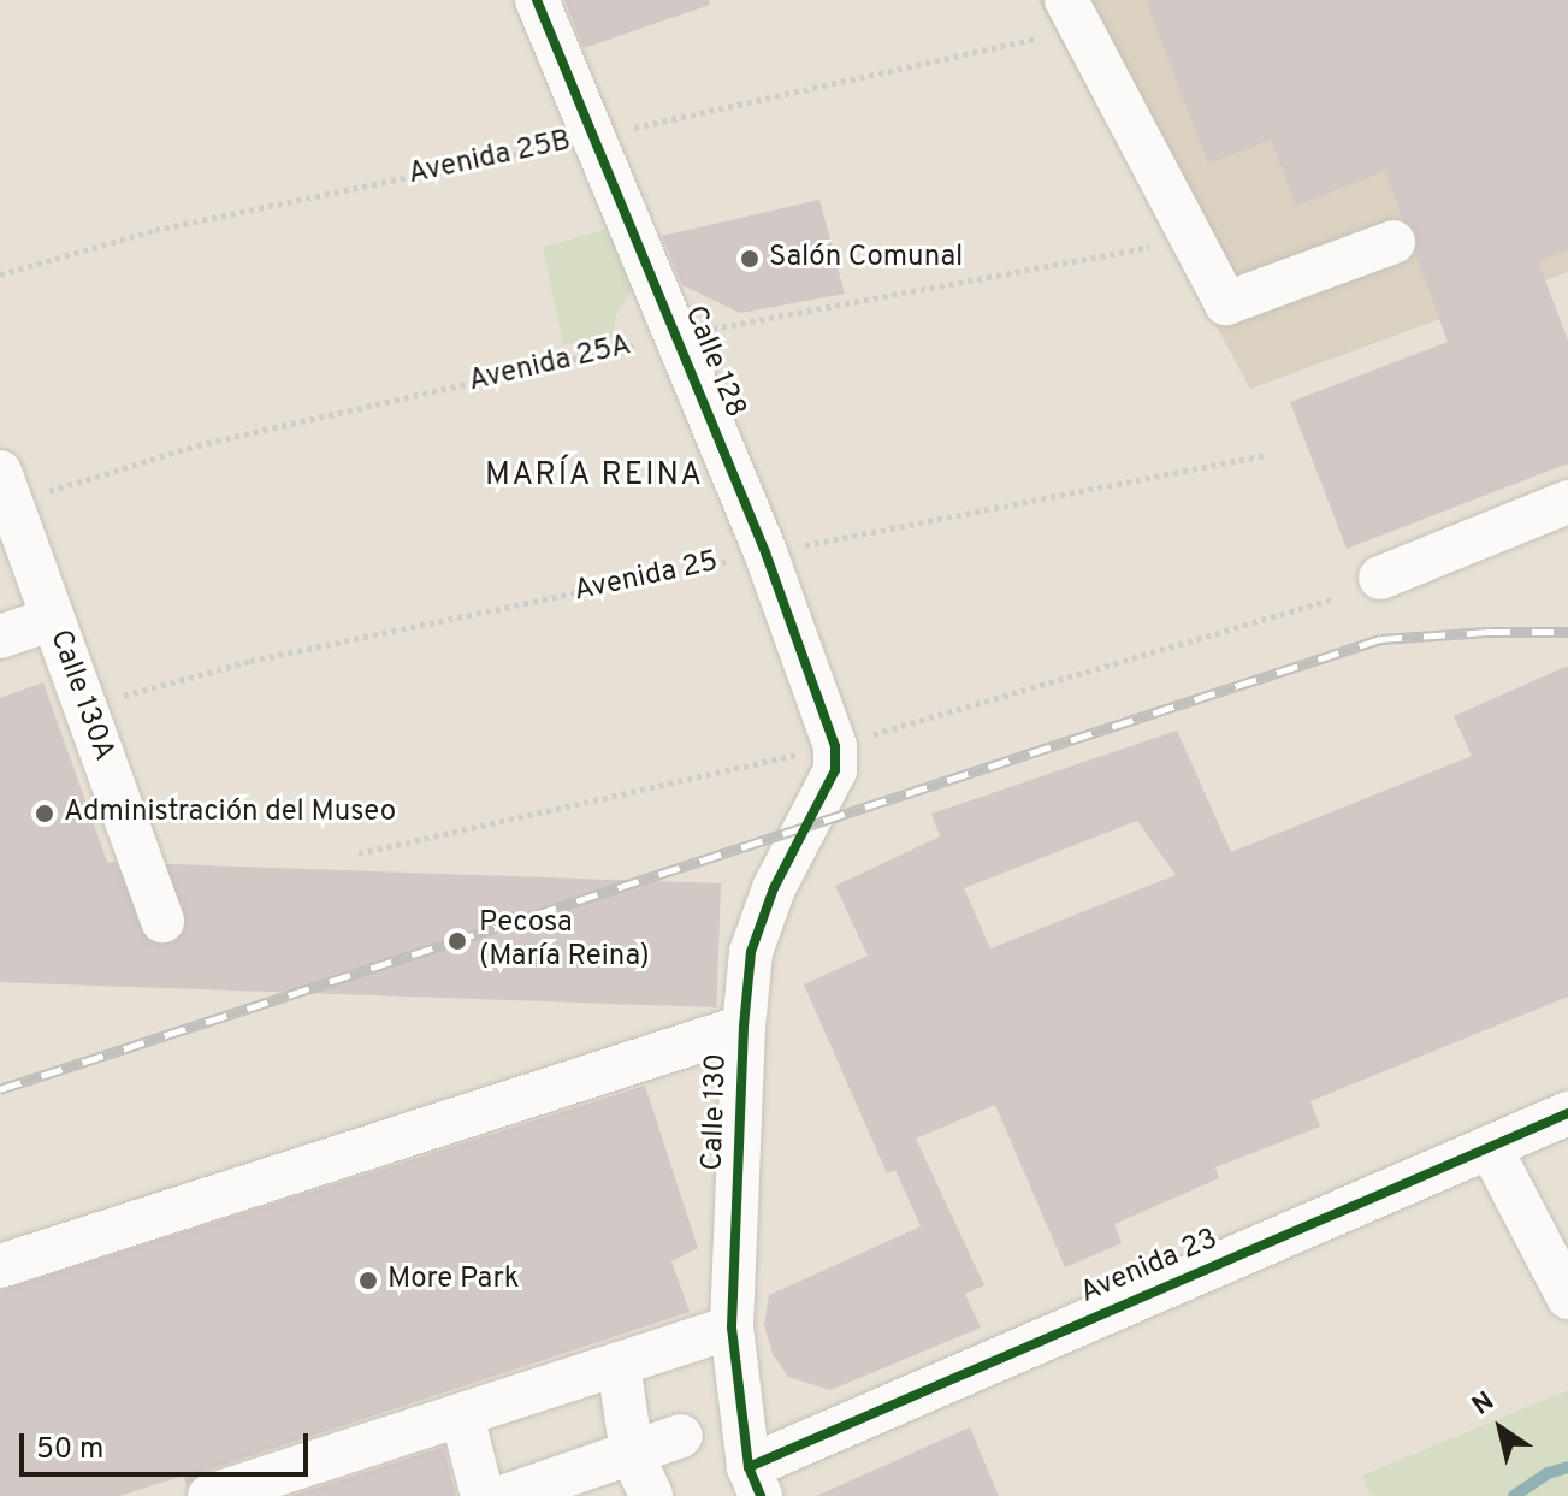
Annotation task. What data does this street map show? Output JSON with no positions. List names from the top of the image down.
{
  "streets": {
    "street": [
      "Calle 128",
      "Calle 130A",
      "Calle 130",
      "Avenida 23"
    ],
    "path": ["Avenida 25B", "Avenida 25A", "Avenida 25"]
  },
  "crossings": [
    ["Avenida 25B", "Calle 128"],
    ["Calle 128", "Avenida 25A"],
    ["Calle 128", "Avenida 25"],
    ["Calle 128", "Calle 130"],
    ["Avenida 25A", "Calle 130A"],
    ["Avenida 25", "Calle 130A"],
    ["Calle 130", "Avenida 23"]
  ],
  "districts": ["MARÍA REINA"],
  "places": [
    "Salón Comunal",
    "Administración del Museo",
    "Pecosa (María Reina)",
    "More Park"
  ],
  "scale_bar": "50 m",
  "north": "top left"
}
